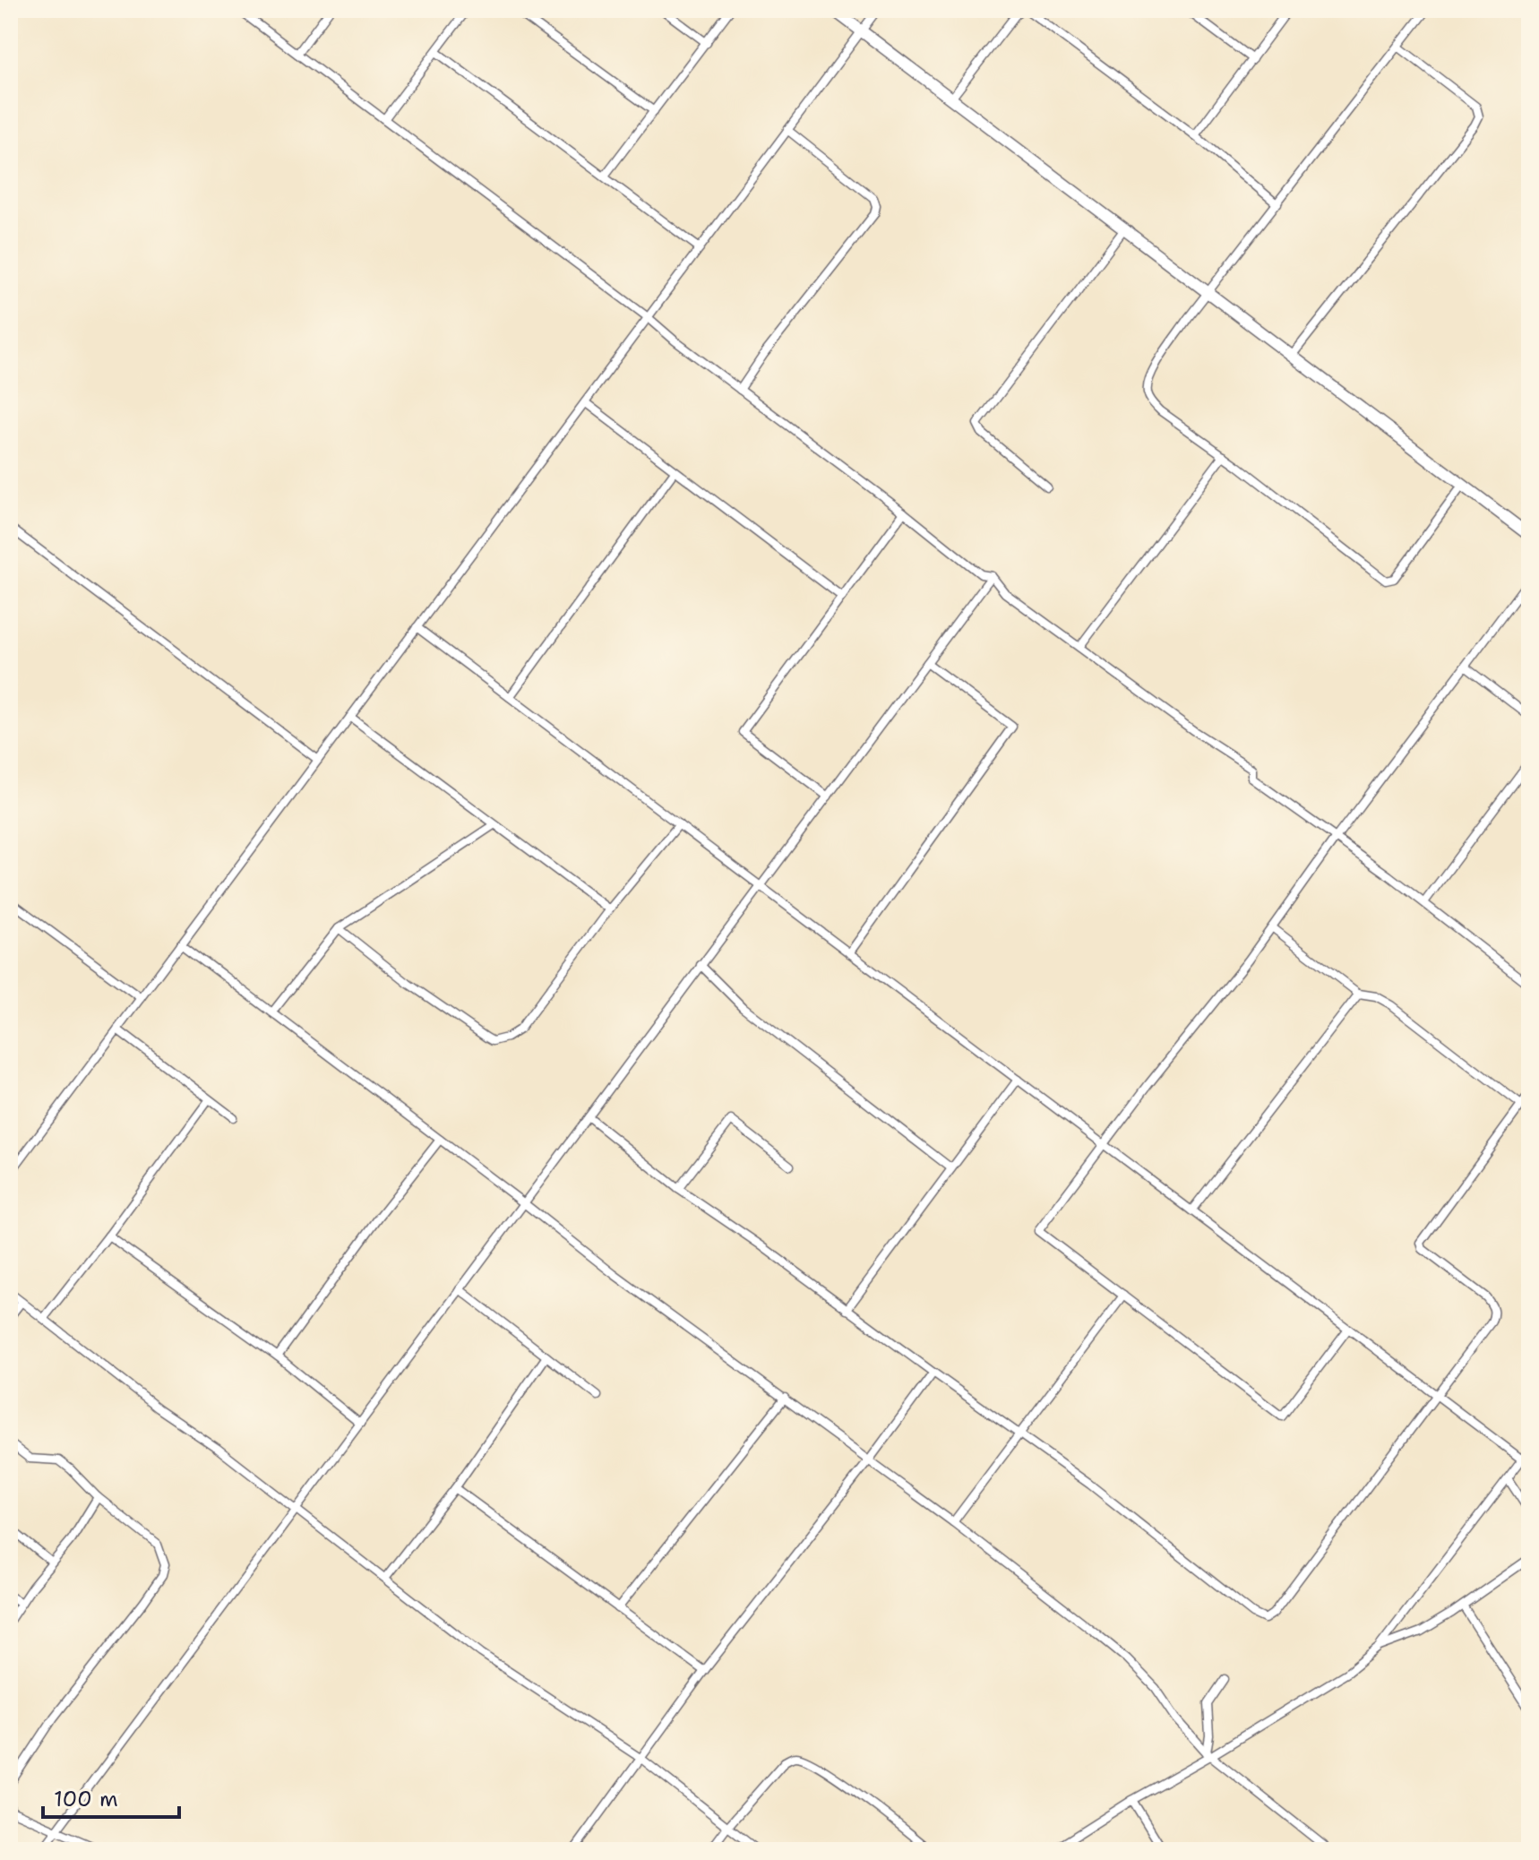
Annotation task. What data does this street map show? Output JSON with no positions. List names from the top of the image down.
{
  "scale_bar": "100 m"
}
